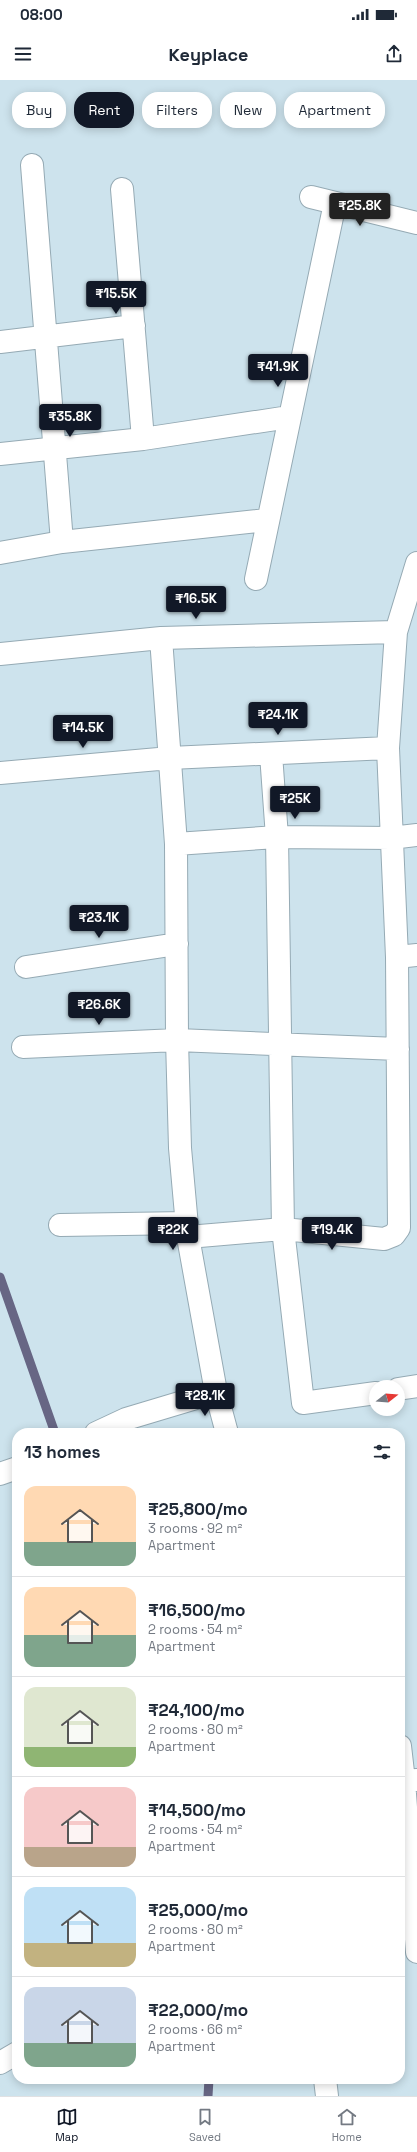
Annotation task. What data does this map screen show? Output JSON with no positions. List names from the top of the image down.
{
  "north": "right",
  "page": {
    "status": "08:00",
    "header": "Keyplace",
    "chip": [
      "Buy",
      "Rent",
      "Filters",
      "New",
      "Apartment"
    ],
    "price": [
      "₹25.8K",
      "₹15.5K",
      "₹41.9K",
      "₹35.8K",
      "₹16.5K",
      "₹24.1K",
      "₹14.5K",
      "₹25K",
      "₹23.1K",
      "₹26.6K",
      "₹22K",
      "₹19.4K",
      "₹28.1K"
    ],
    "heading": "13 homes",
    "list": [
      {
        "name": "₹25,800/mo",
        "note": "3 rooms · 92 m² · Apartment"
      },
      {
        "name": "₹16,500/mo",
        "note": "2 rooms · 54 m² · Apartment"
      },
      {
        "name": "₹24,100/mo",
        "note": "2 rooms · 80 m² · Apartment"
      },
      {
        "name": "₹14,500/mo",
        "note": "2 rooms · 54 m² · Apartment"
      },
      {
        "name": "₹25,000/mo",
        "note": "2 rooms · 80 m² · Apartment"
      },
      {
        "name": "₹22,000/mo",
        "note": "2 rooms · 66 m² · Apartment"
      }
    ],
    "tabs": ["Map", "Saved", "Home"]
  }
}
